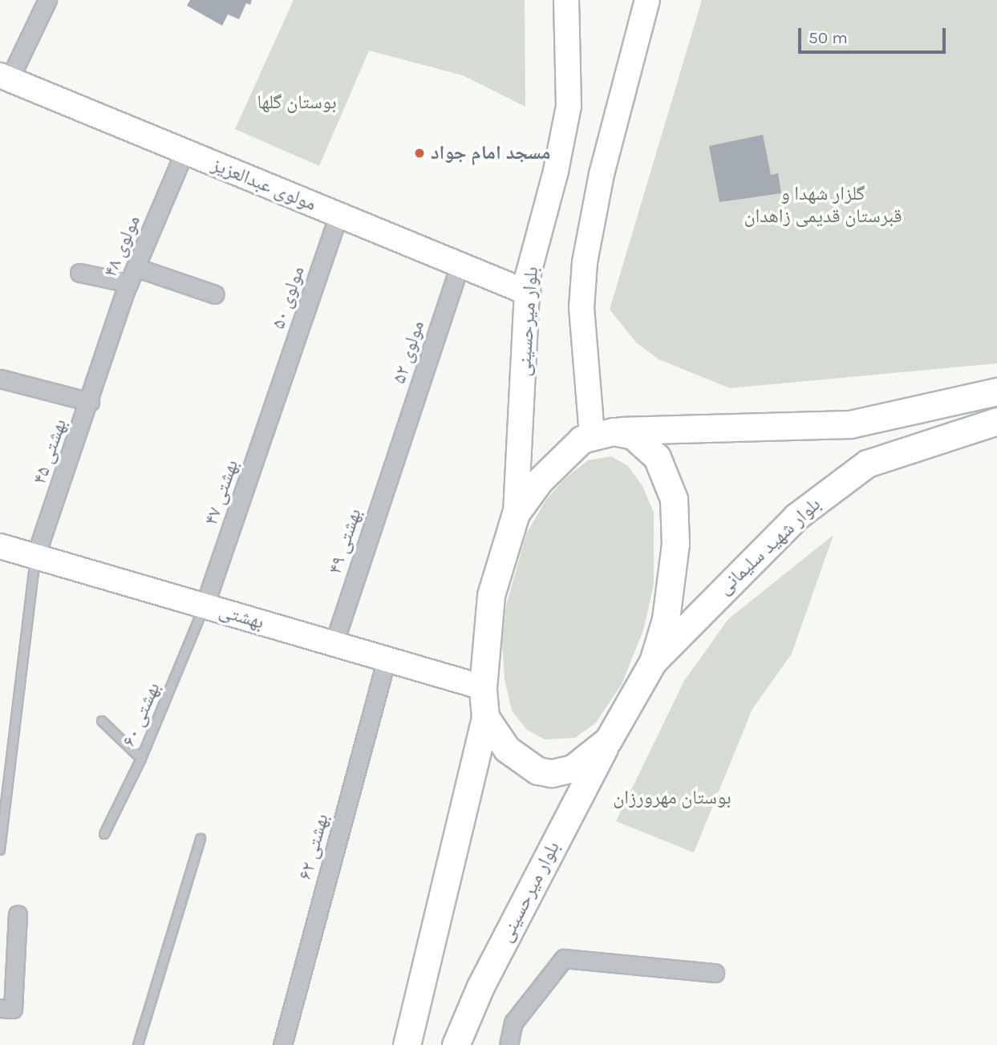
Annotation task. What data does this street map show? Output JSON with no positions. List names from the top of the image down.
{
  "streets": {
    "main road": [
      "مولوی عبدالعزیز",
      "بلوار میرحسینی",
      "بلوار شهید سلیمانی",
      "بهشتی"
    ],
    "street": [
      "مولوی ۴۸",
      "مولوی ۵۰",
      "مولوی ۵۲",
      "بهشتی ۴۵",
      "بهشتی ۴۷",
      "بهشتی ۴۹",
      "بهشتی ۶۲"
    ],
    "lane": ["بهشتی ۶۰"]
  },
  "crossings": [
    ["مولوی عبدالعزیز", "مولوی ۴۸"],
    ["مولوی عبدالعزیز", "مولوی ۵۰"],
    ["مولوی عبدالعزیز", "بلوار میرحسینی"],
    ["مولوی عبدالعزیز", "مولوی ۵۲"],
    ["مولوی ۴۸", "بهشتی ۴۵"],
    ["مولوی ۵۰", "بهشتی ۴۷"],
    ["بلوار میرحسینی", "بلوار شهید سلیمانی"],
    ["مولوی ۵۲", "بهشتی ۴۹"],
    ["بهشتی ۴۵", "بهشتی"],
    ["بهشتی ۴۷", "بهشتی"],
    ["بهشتی ۴۷", "بهشتی ۶۰"],
    ["بهشتی ۴۹", "بهشتی"],
    ["بهشتی", "بهشتی ۶۰"],
    ["بهشتی", "بهشتی ۶۲"]
  ],
  "parks": ["بوستان گلها", "گلزار شهدا و قبرستان قدیمی زاهدان", "بوستان مهرورزان"],
  "places": ["مسجد امام جواد"],
  "scale_bar": "50 m"
}
